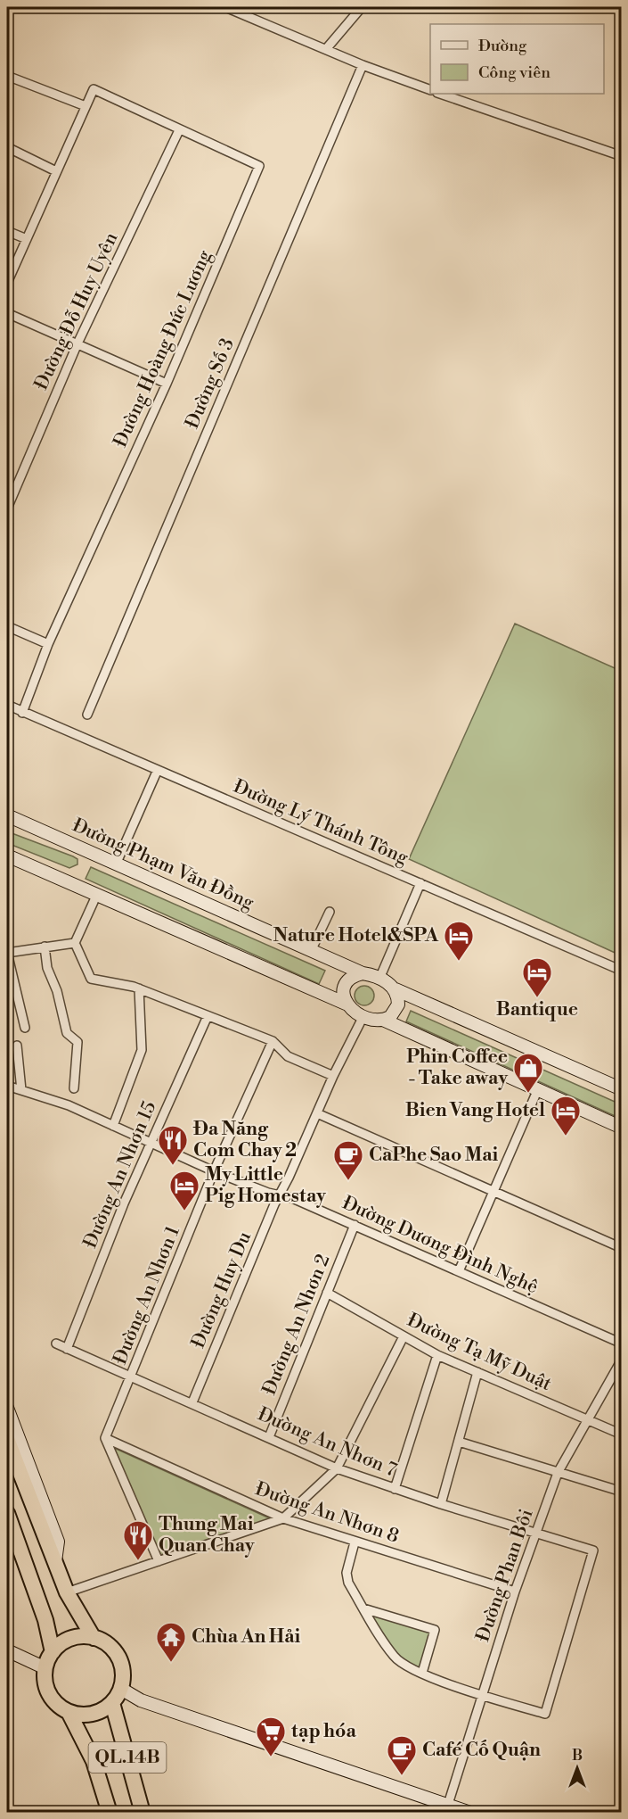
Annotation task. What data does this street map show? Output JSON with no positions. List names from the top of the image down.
{
  "streets": {
    "highway": ["QL.14B"],
    "main road": ["Đường Phạm Văn Đồng"],
    "street": [
      "Đường Đỗ Huy Uyên",
      "Đường Hoàng Đức Lương",
      "Đường Số 3",
      "Đường Lý Thánh Tông",
      "Đường An Nhơn 15",
      "Đường Dương Đình Nghệ",
      "Đường Huy Du",
      "Đường An Nhơn 1",
      "Đường An Nhơn 2",
      "Đường Tạ Mỹ Duật",
      "Đường An Nhơn 7",
      "Đường An Nhơn 8",
      "Đường Phan Bôi"
    ]
  },
  "crossings": [
    ["Đường Đỗ Huy Uyên", "Đường Hoàng Đức Lương"],
    ["Đường Hoàng Đức Lương", "Đường Lý Thánh Tông"],
    ["Đường Phạm Văn Đồng", "Đường Huy Du"],
    ["Đường An Nhơn 15", "Đường Dương Đình Nghệ"],
    ["Đường An Nhơn 15", "Đường An Nhơn 7"],
    ["Đường Dương Đình Nghệ", "Đường Huy Du"],
    ["Đường Dương Đình Nghệ", "Đường An Nhơn 1"],
    ["Đường Dương Đình Nghệ", "Đường An Nhơn 2"],
    ["Đường Huy Du", "Đường An Nhơn 7"],
    ["Đường An Nhơn 1", "Đường An Nhơn 7"],
    ["Đường An Nhơn 1", "Đường An Nhơn 8"],
    ["Đường An Nhơn 2", "Đường Tạ Mỹ Duật"],
    ["Đường An Nhơn 2", "Đường An Nhơn 7"],
    ["Đường Tạ Mỹ Duật", "Đường Phan Bôi"],
    ["Đường An Nhơn 7", "Đường Phan Bôi"],
    ["Đường An Nhơn 8", "Đường Phan Bôi"]
  ],
  "places": {
    "hotel": [
      "Nature Hotel&SPA",
      "Bantique",
      "Bien Vang Hotel",
      "My Little Pig Homestay"
    ],
    "shop": ["Phin Coffee - Take away"],
    "restaurant": ["Ða Năng Com Chay 2", "Thung Mai Quan Chay"],
    "cafe": ["CaPhe Sao Mai", "Café Cố Quận"],
    "temple": ["Chùa An Hải"],
    "supermarket": ["tạp hóa"]
  },
  "legend": ["Đường", "Công viên"],
  "north": "top"
}
